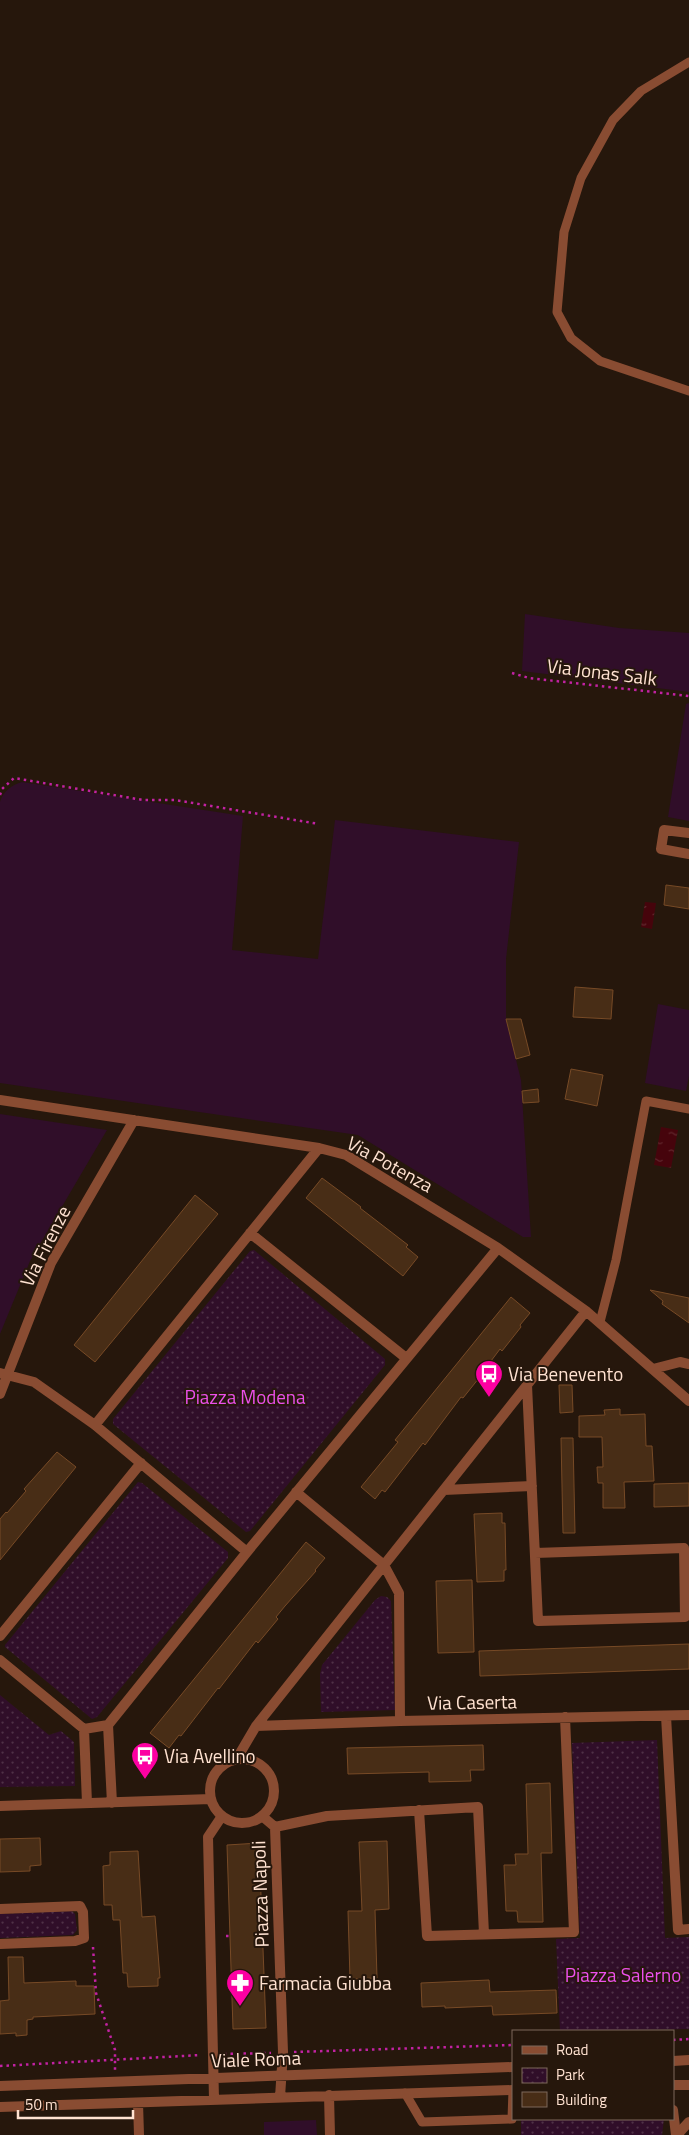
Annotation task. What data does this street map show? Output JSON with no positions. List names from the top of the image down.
{
  "streets": {
    "street": [
      "Via Potenza",
      "Via Firenze",
      "Via Caserta",
      "Piazza Napoli",
      "Viale Roma"
    ],
    "path": ["Via Jonas Salk"]
  },
  "crossings": [
    ["Via Potenza", "Via Firenze"],
    ["Piazza Napoli", "Viale Roma"]
  ],
  "parks": ["Piazza Modena", "Piazza Salerno"],
  "places": {
    "bus stop": ["Via Benevento", "Via Avellino"],
    "pharmacy": ["Farmacia Giubba"]
  },
  "legend": ["Road", "Park", "Building"],
  "scale_bar": "50 m"
}
